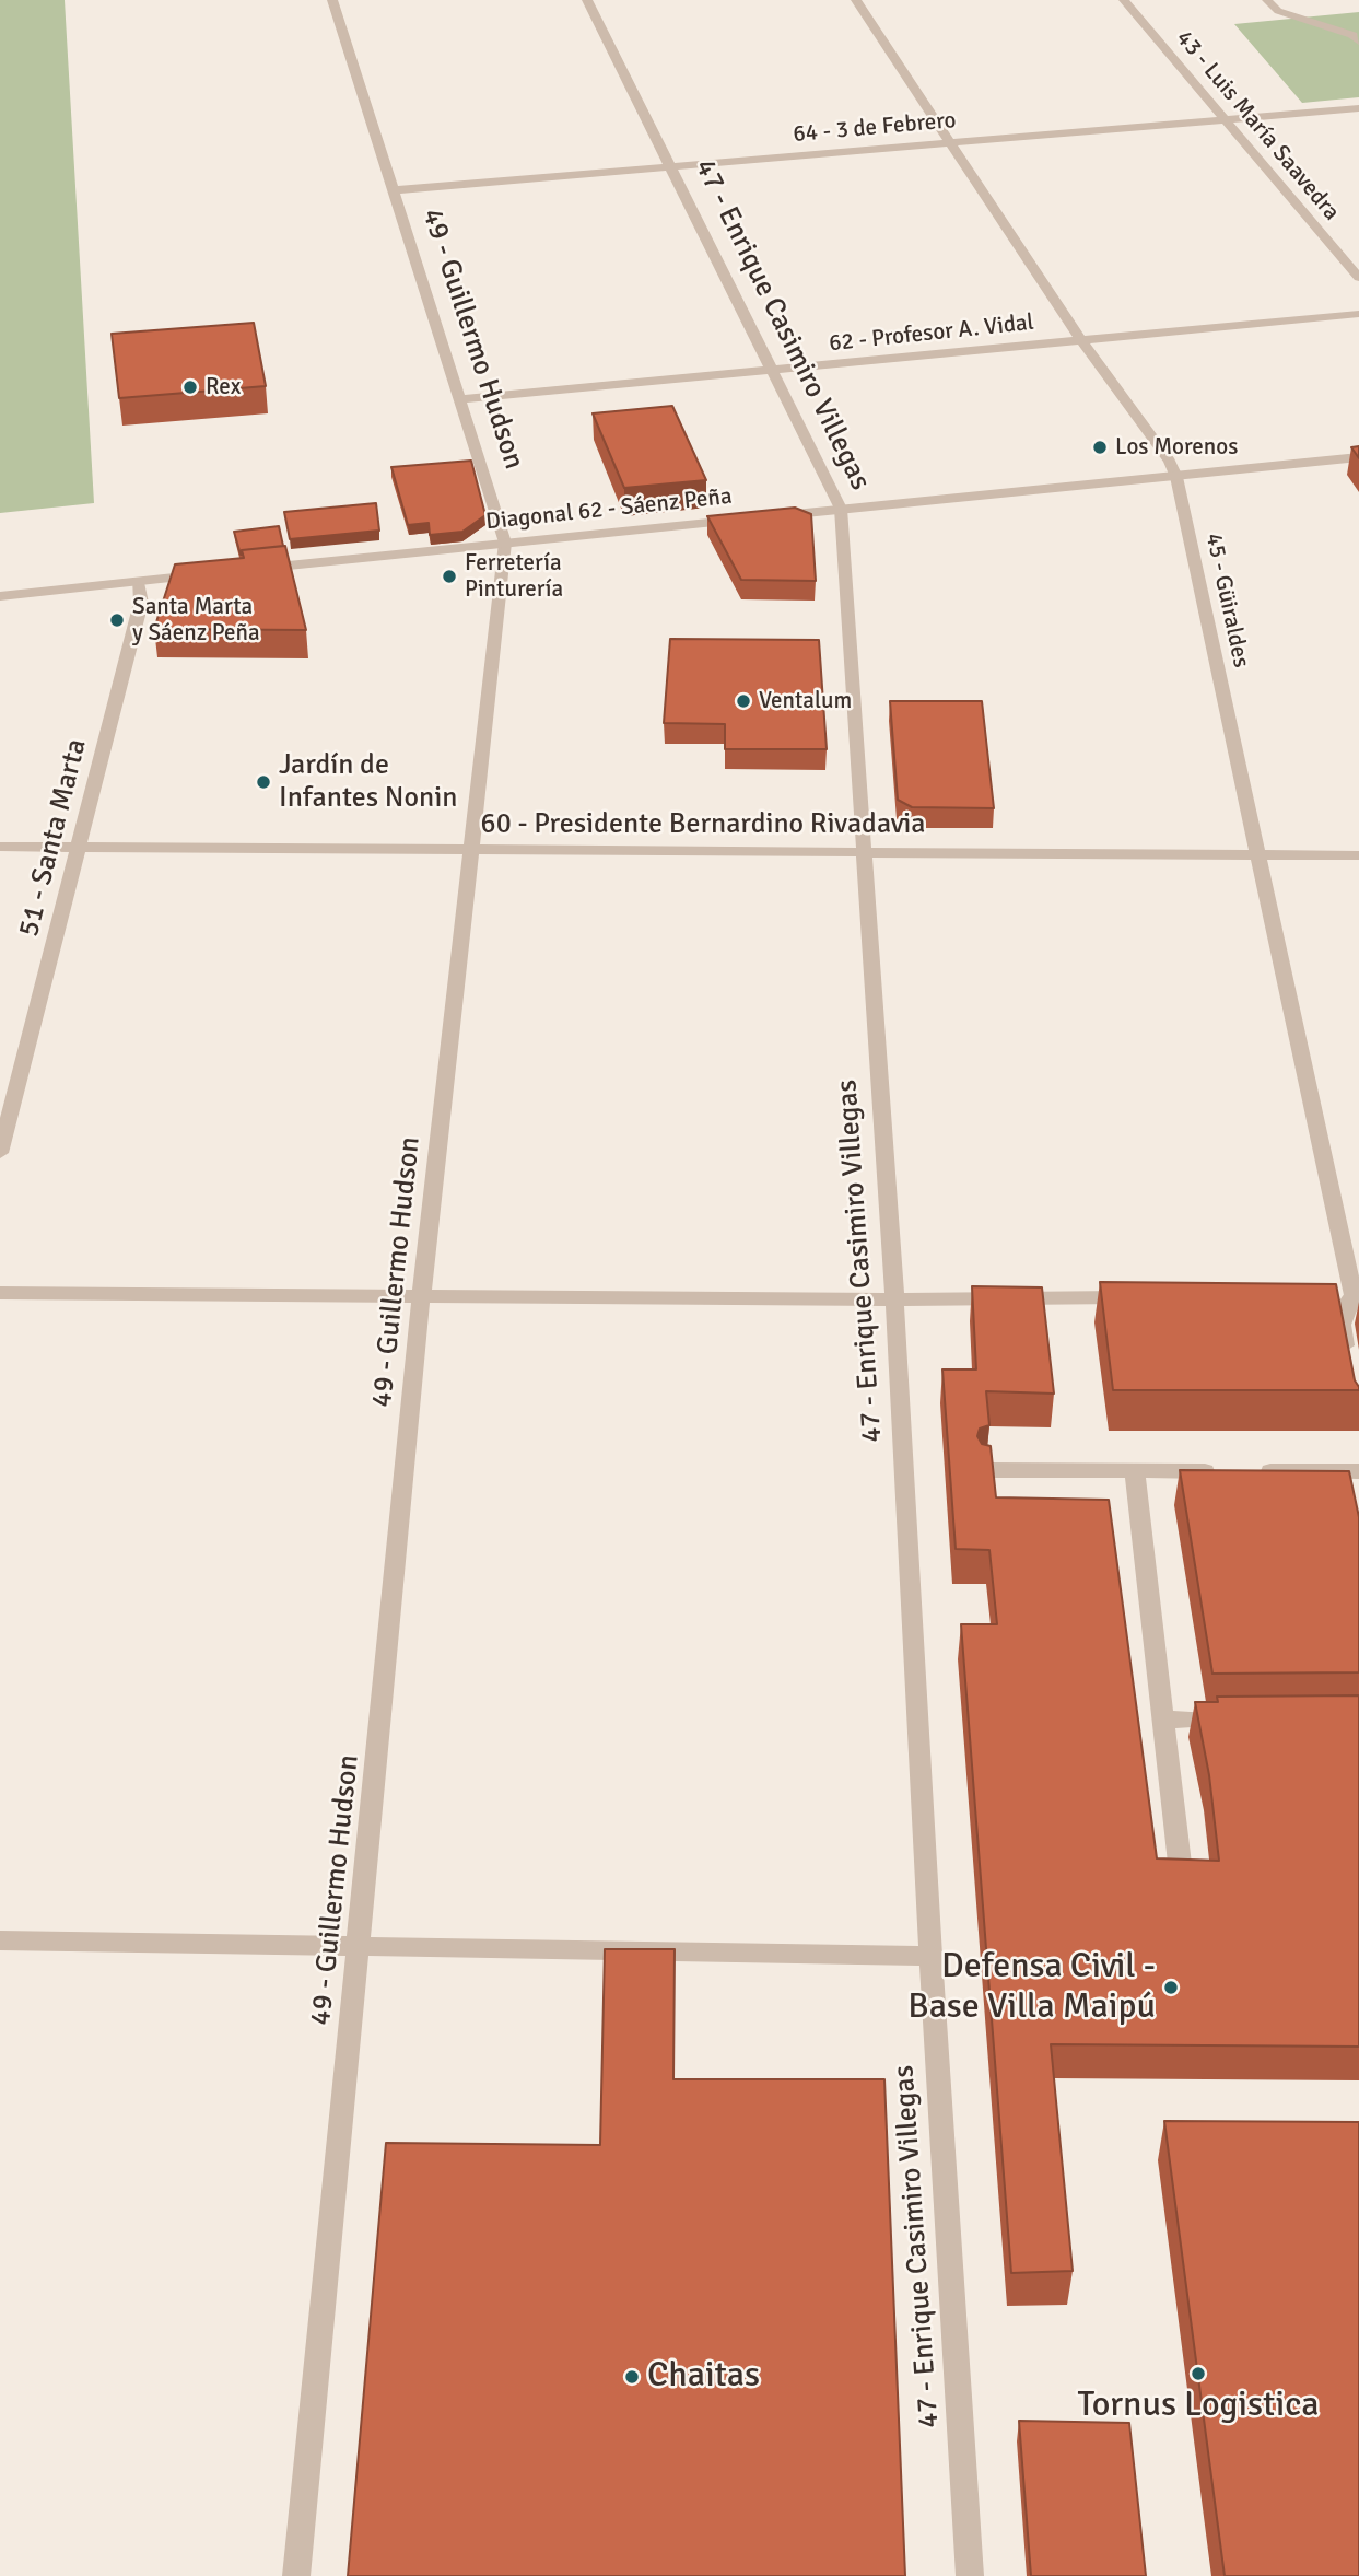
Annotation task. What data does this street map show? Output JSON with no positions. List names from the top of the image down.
{
  "streets": {
    "street": [
      "43 - Luis María Saavedra",
      "64 - 3 de Febrero",
      "47 - Enrique Casimiro Villegas",
      "62 - Profesor A. Vidal",
      "49 - Guillermo Hudson",
      "Diagonal 62 - Sáenz Peña",
      "45 - Güiraldes",
      "60 - Presidente Bernardino Rivadavia",
      "51 - Santa Marta"
    ]
  },
  "crossings": [
    ["43 - Luis María Saavedra", "64 - 3 de Febrero"],
    ["64 - 3 de Febrero", "47 - Enrique Casimiro Villegas"],
    ["64 - 3 de Febrero", "49 - Guillermo Hudson"],
    ["64 - 3 de Febrero", "45 - Güiraldes"],
    ["47 - Enrique Casimiro Villegas", "62 - Profesor A. Vidal"],
    ["47 - Enrique Casimiro Villegas", "Diagonal 62 - Sáenz Peña"],
    ["47 - Enrique Casimiro Villegas", "60 - Presidente Bernardino Rivadavia"],
    ["62 - Profesor A. Vidal", "49 - Guillermo Hudson"],
    ["62 - Profesor A. Vidal", "45 - Güiraldes"],
    ["49 - Guillermo Hudson", "Diagonal 62 - Sáenz Peña"],
    ["49 - Guillermo Hudson", "60 - Presidente Bernardino Rivadavia"],
    ["Diagonal 62 - Sáenz Peña", "45 - Güiraldes"],
    ["45 - Güiraldes", "60 - Presidente Bernardino Rivadavia"],
    ["60 - Presidente Bernardino Rivadavia", "51 - Santa Marta"]
  ],
  "places": [
    "Rex",
    "Los Morenos",
    "Ferretería Pinturería",
    "Santa Marta y Sáenz Peña",
    "Ventalum",
    "Jardín de Infantes Nonin",
    "Defensa Civil - Base Villa Maipú",
    "Tornus Logistica",
    "Chaitas"
  ]
}
